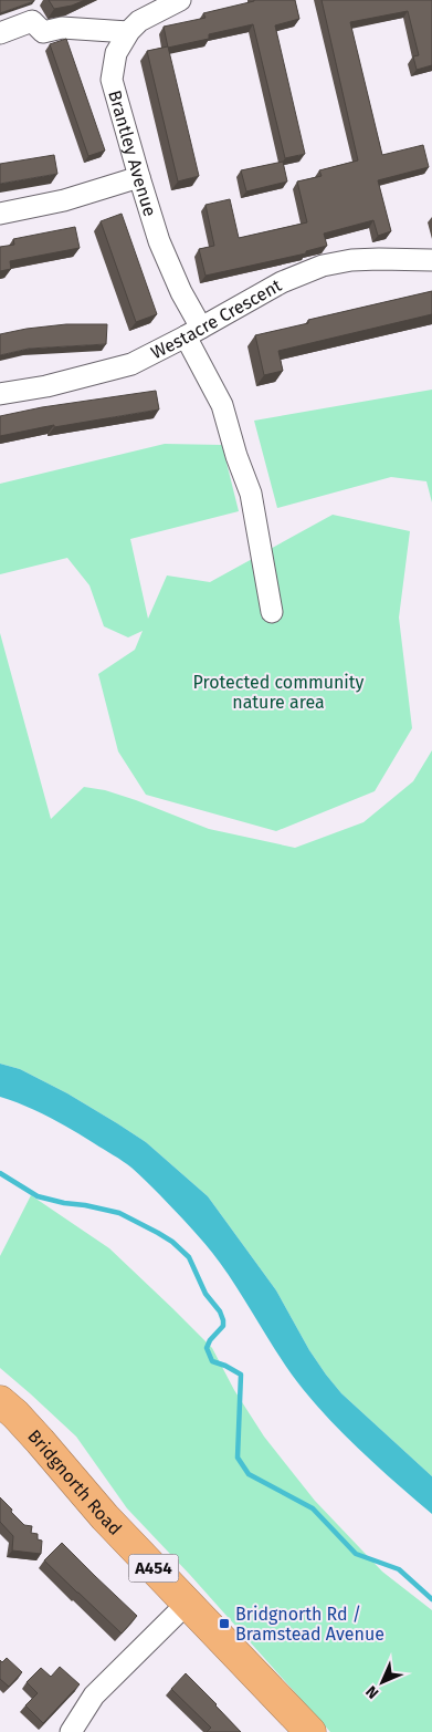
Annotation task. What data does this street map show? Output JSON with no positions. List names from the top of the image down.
{
  "streets": {
    "highway": ["Bridgnorth Road", "A454"],
    "street": ["Brantley Avenue", "Westacre Crescent"]
  },
  "crossings": [
    ["Brantley Avenue", "Westacre Crescent"]
  ],
  "parks": ["Protected community nature area"],
  "places": {
    "transit": ["Bridgnorth Rd / Bramstead Avenue"]
  },
  "north": "bottom left"
}
